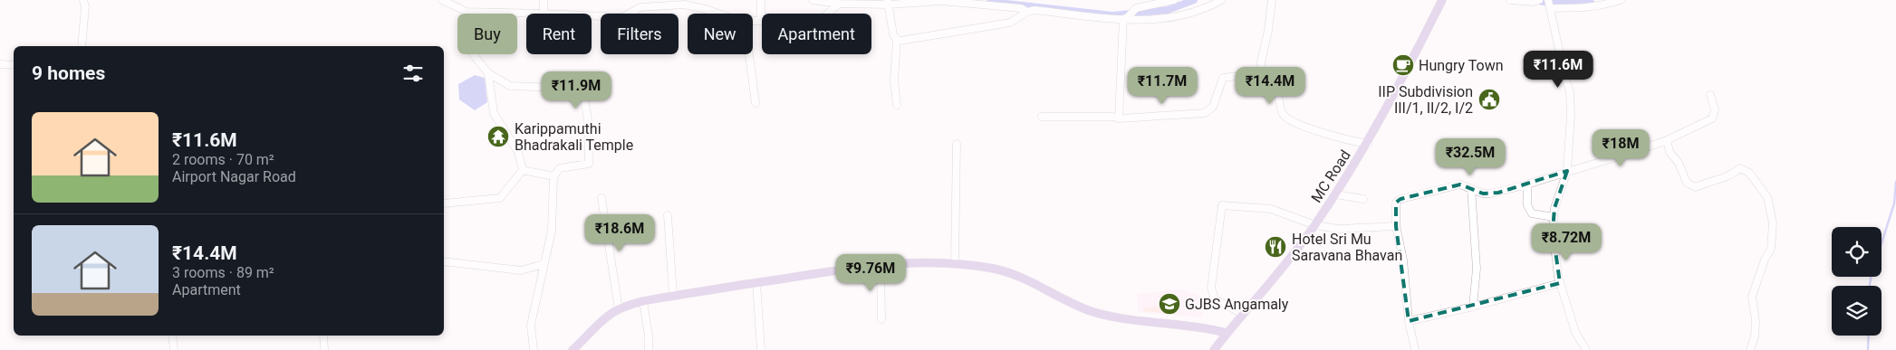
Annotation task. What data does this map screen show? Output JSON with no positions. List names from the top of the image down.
{
  "streets": {
    "main road": ["MC Road"]
  },
  "places": {
    "cafe": ["Hungry Town"],
    "public building": ["IIP Subdivision III/1, II/2, I/2"],
    "temple": ["Karippamuthi Bhadrakali Temple"],
    "restaurant": ["Hotel Sri Mu Saravana Bhavan"],
    "school or university": ["GJBS Angamaly"]
  },
  "page": {
    "chip": [
      "Buy",
      "Rent",
      "Filters",
      "New",
      "Apartment"
    ],
    "heading": "9 homes",
    "price": [
      "₹11.6M",
      "₹11.7M",
      "₹14.4M",
      "₹11.9M",
      "₹18M",
      "₹32.5M",
      "₹18.6M",
      "₹8.72M",
      "₹9.76M"
    ],
    "list": [
      {
        "name": "₹11.6M",
        "note": "2 rooms · 70 m² · Airport Nagar Road"
      },
      {
        "name": "₹14.4M",
        "note": "3 rooms · 89 m² · Apartment"
      }
    ]
  }
}
